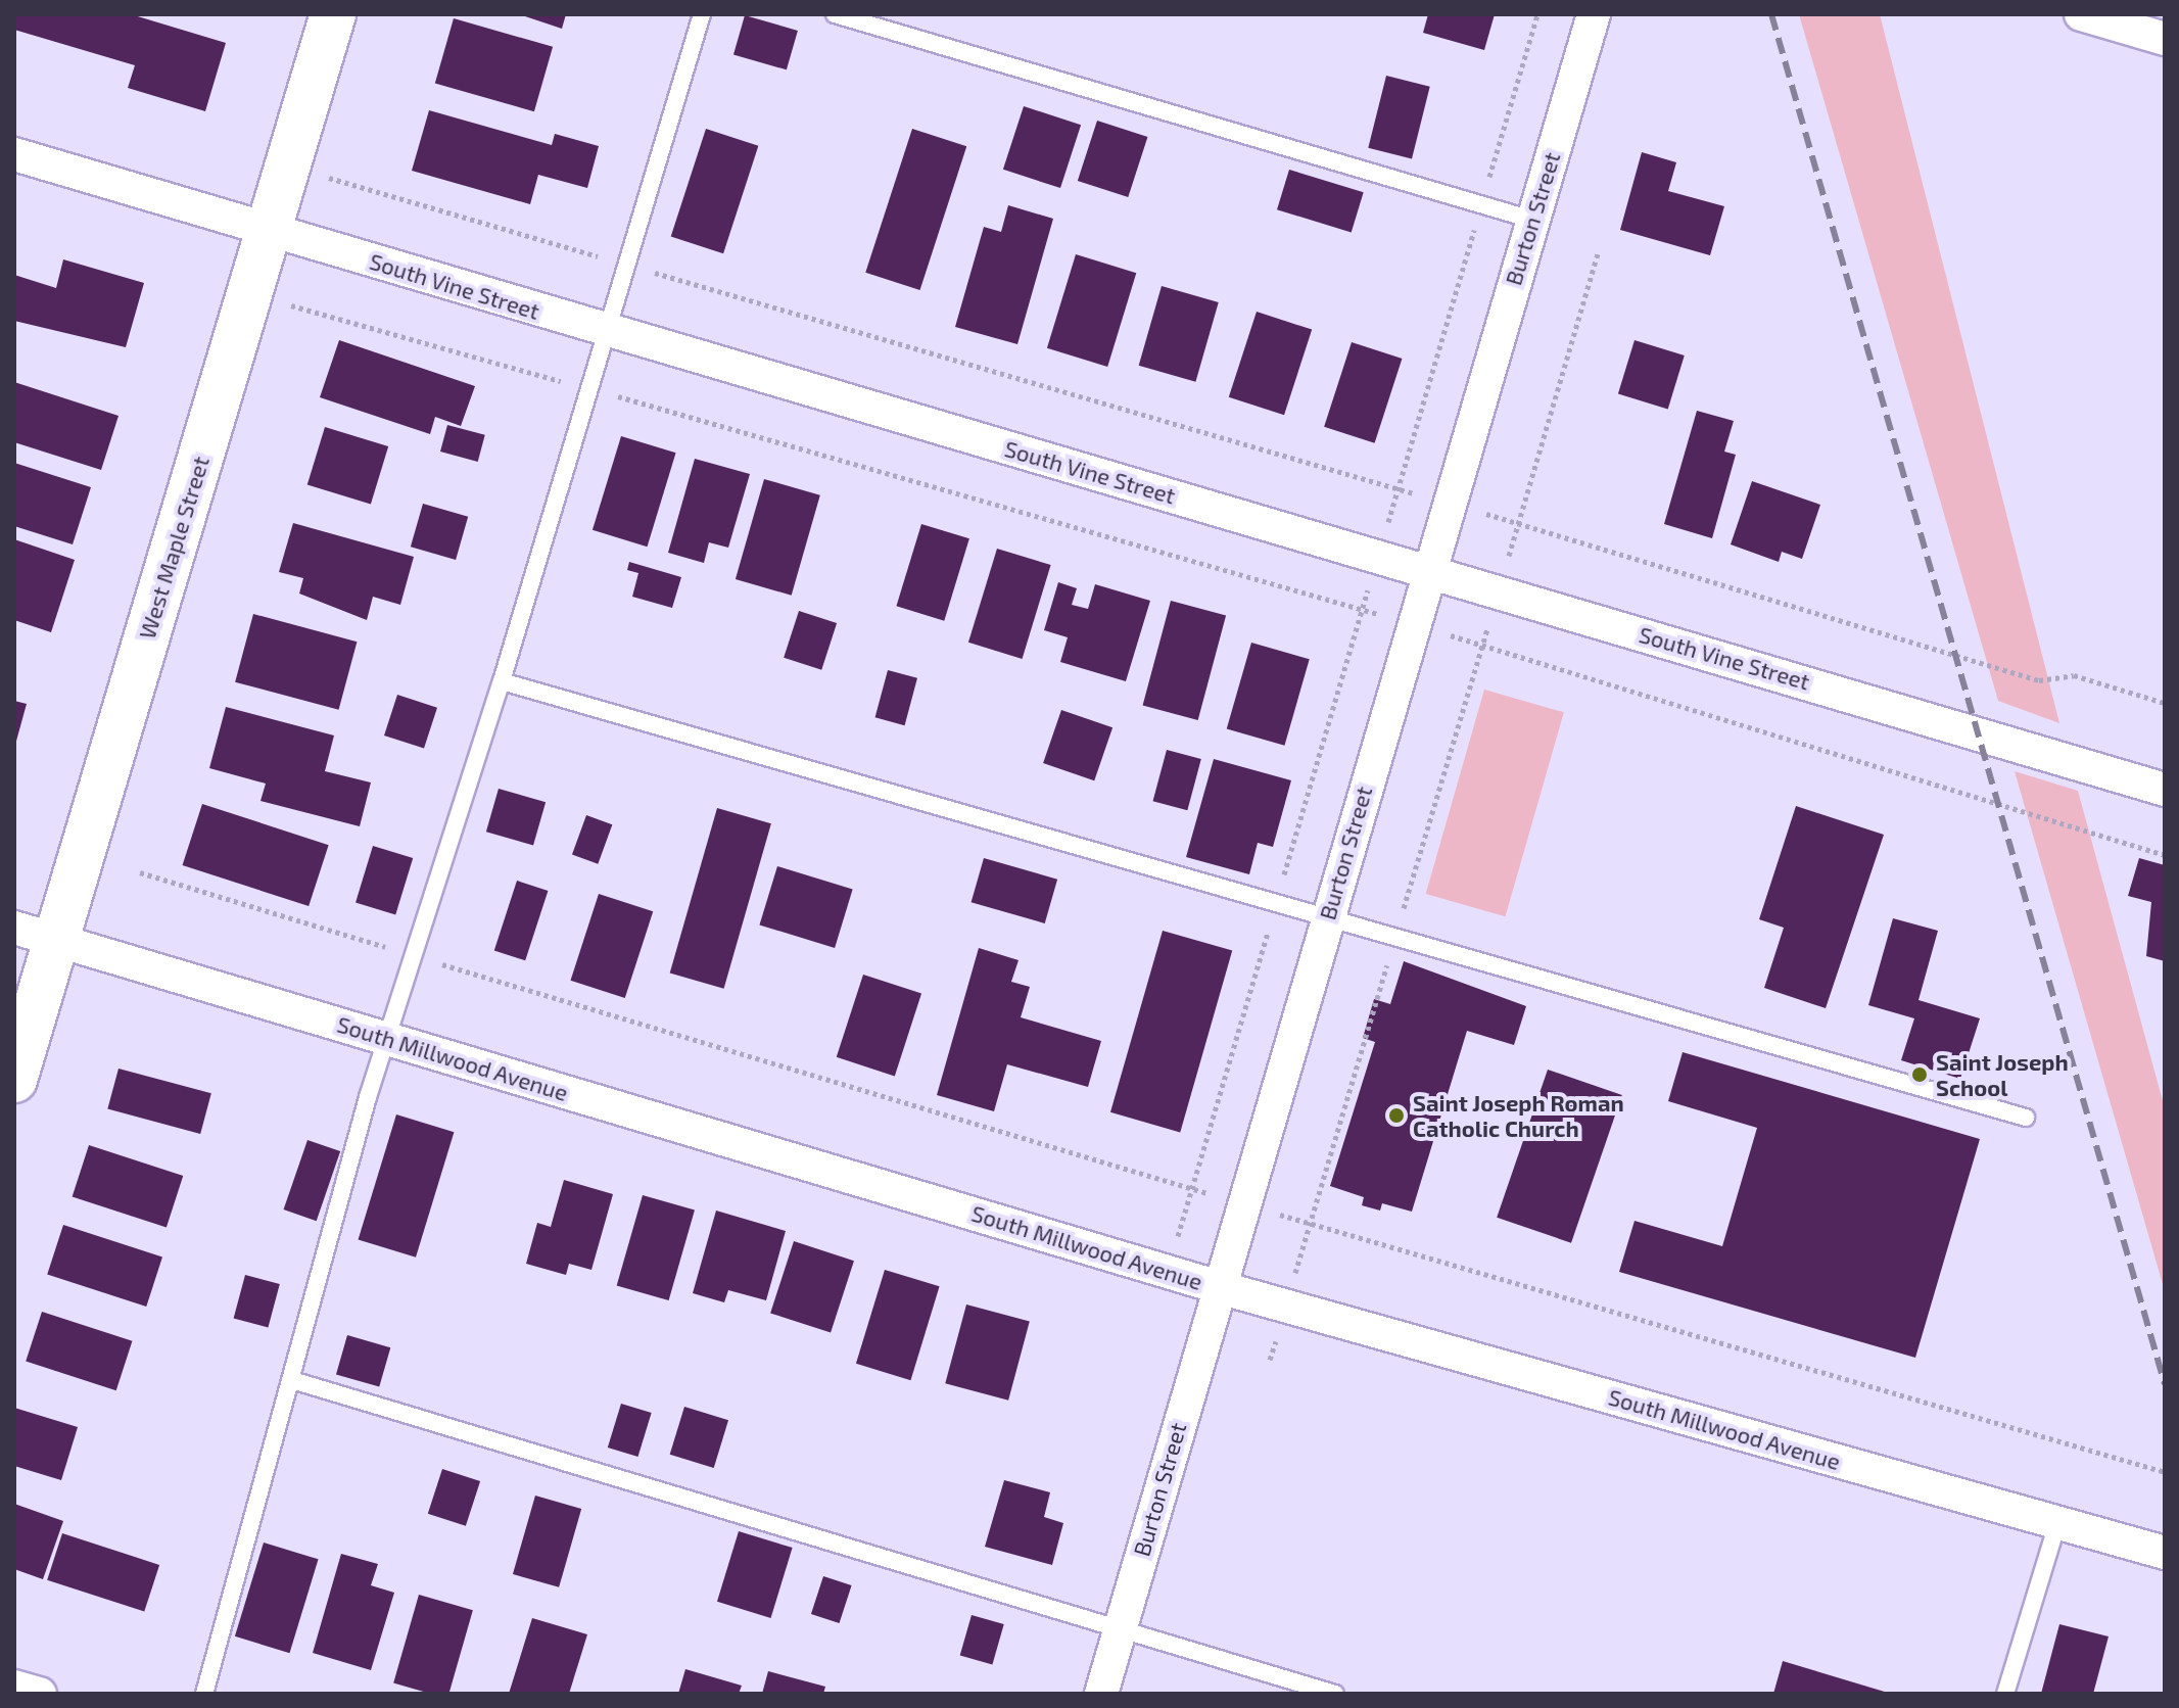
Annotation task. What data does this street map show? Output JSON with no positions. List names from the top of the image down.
{
  "streets": {
    "street": [
      "Burton Street",
      "South Vine Street",
      "West Maple Street",
      "South Millwood Avenue"
    ]
  },
  "crossings": [
    ["Burton Street", "South Vine Street"],
    ["Burton Street", "South Millwood Avenue"],
    ["South Vine Street", "West Maple Street"],
    ["West Maple Street", "South Millwood Avenue"]
  ],
  "places": ["Saint Joseph School", "Saint Joseph Roman Catholic Church"]
}
